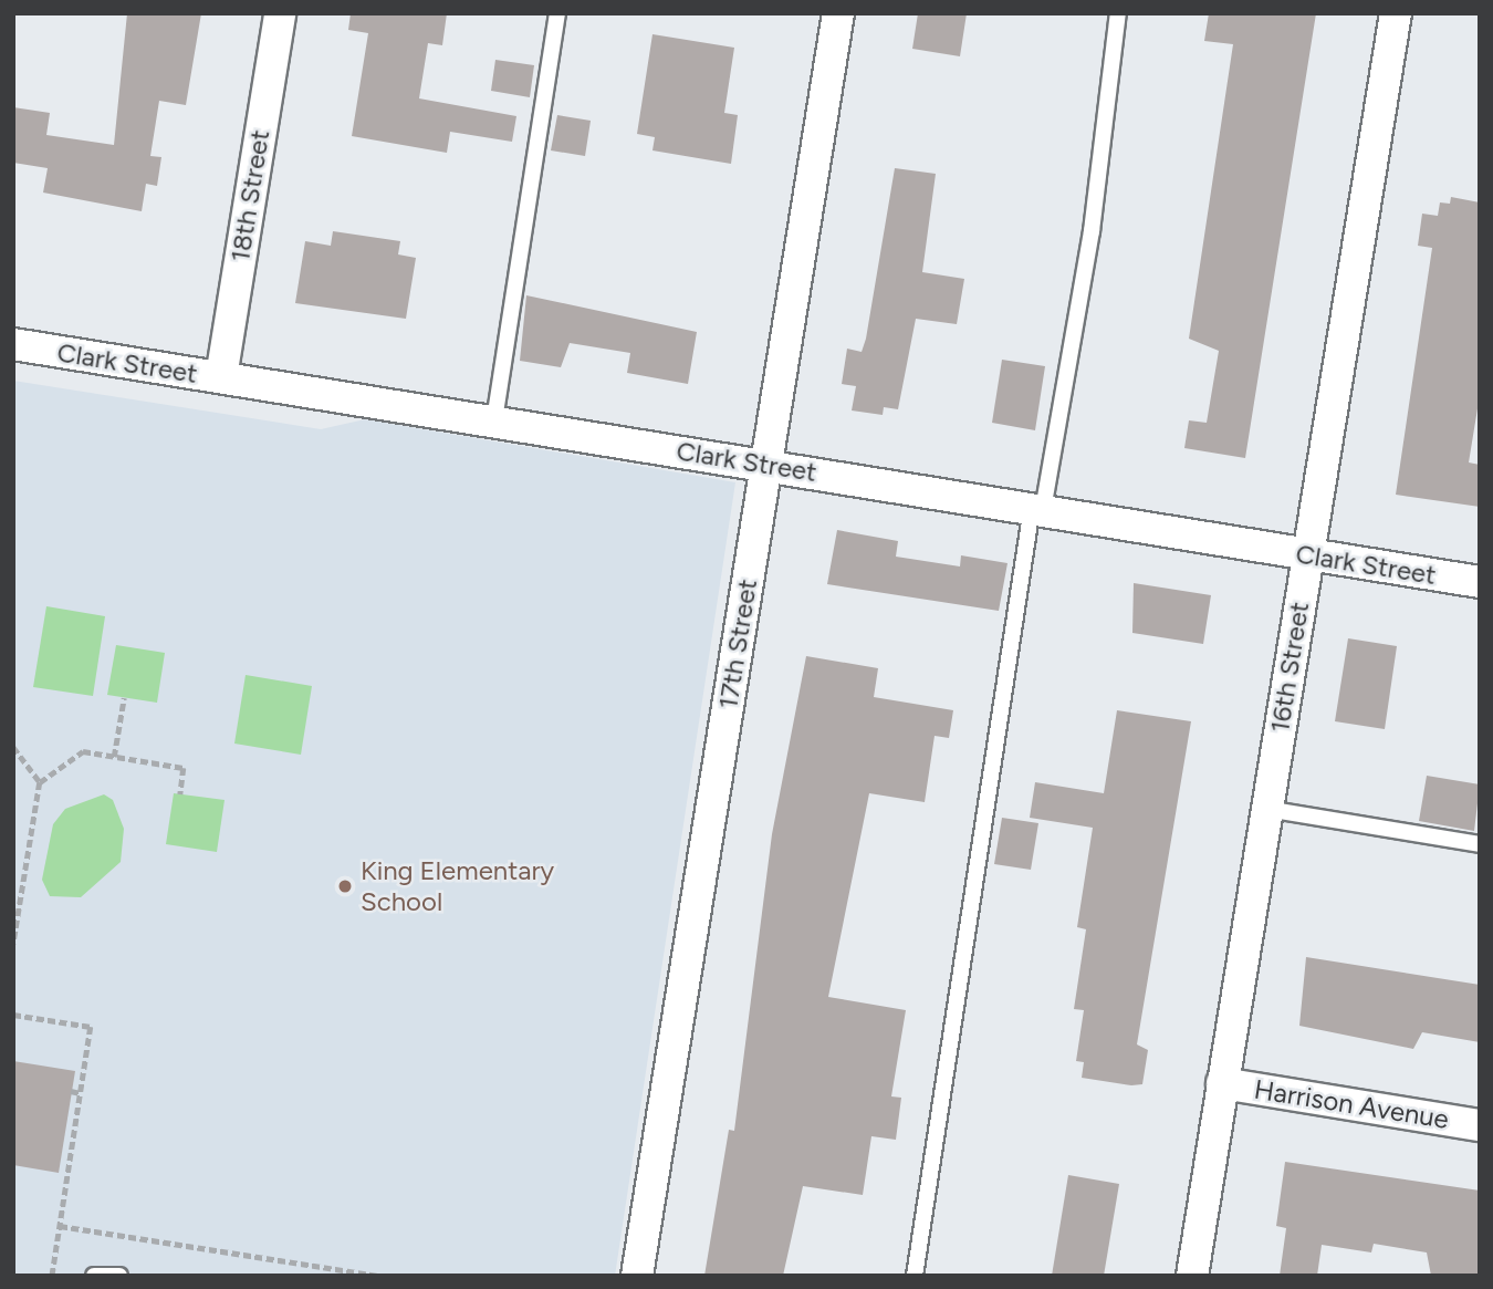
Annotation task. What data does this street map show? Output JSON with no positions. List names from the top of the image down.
{
  "streets": {
    "street": [
      "18th Street",
      "Clark Street",
      "17th Street",
      "16th Street",
      "Harrison Avenue"
    ]
  },
  "crossings": [
    ["18th Street", "Clark Street"],
    ["Clark Street", "17th Street"],
    ["Clark Street", "16th Street"],
    ["16th Street", "Harrison Avenue"]
  ],
  "places": ["King Elementary School"]
}
